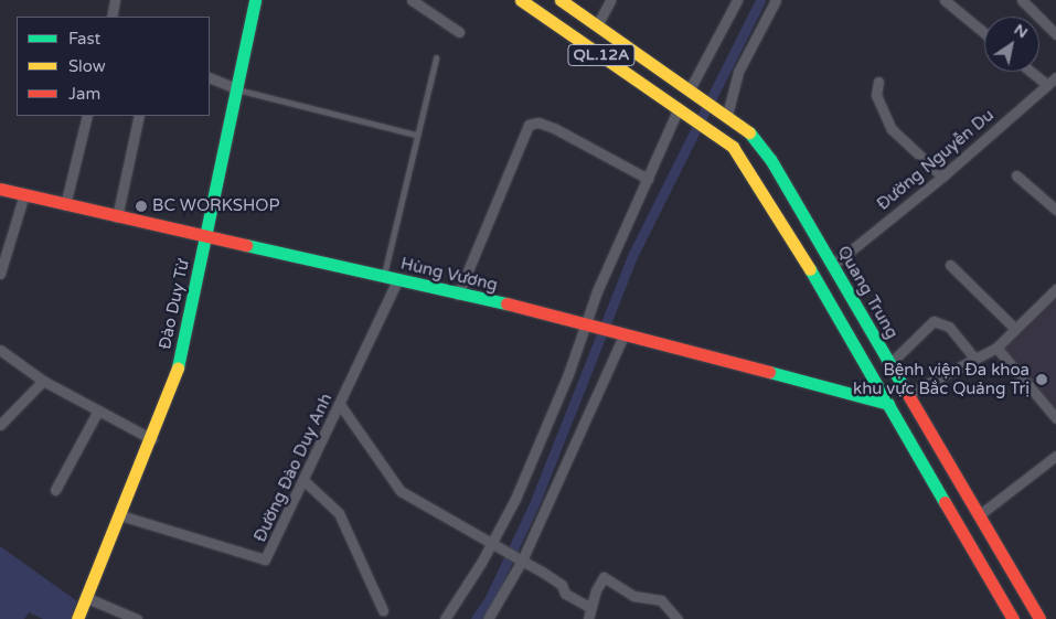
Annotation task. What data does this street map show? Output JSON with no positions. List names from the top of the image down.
{
  "streets": {
    "main road": [
      "QL.12A",
      "Hùng Vương",
      "Quang Trung",
      "Đào Duy Từ"
    ],
    "street": ["Đường Nguyễn Du", "Đường Đào Duy Anh"]
  },
  "crossings": [
    ["QL.12A", "Hùng Vương"],
    ["QL.12A", "Quang Trung"],
    ["Đường Nguyễn Du", "Quang Trung"],
    ["Hùng Vương", "Đào Duy Từ"],
    ["Hùng Vương", "Đường Đào Duy Anh"],
    ["Đào Duy Từ", "Đường Đào Duy Anh"]
  ],
  "places": ["BC WORKSHOP", "Bệnh viện Đa khoa khu vực Bắc Quảng Trị"],
  "legend": ["Fast", "Slow", "Jam"],
  "north": "top right"
}
